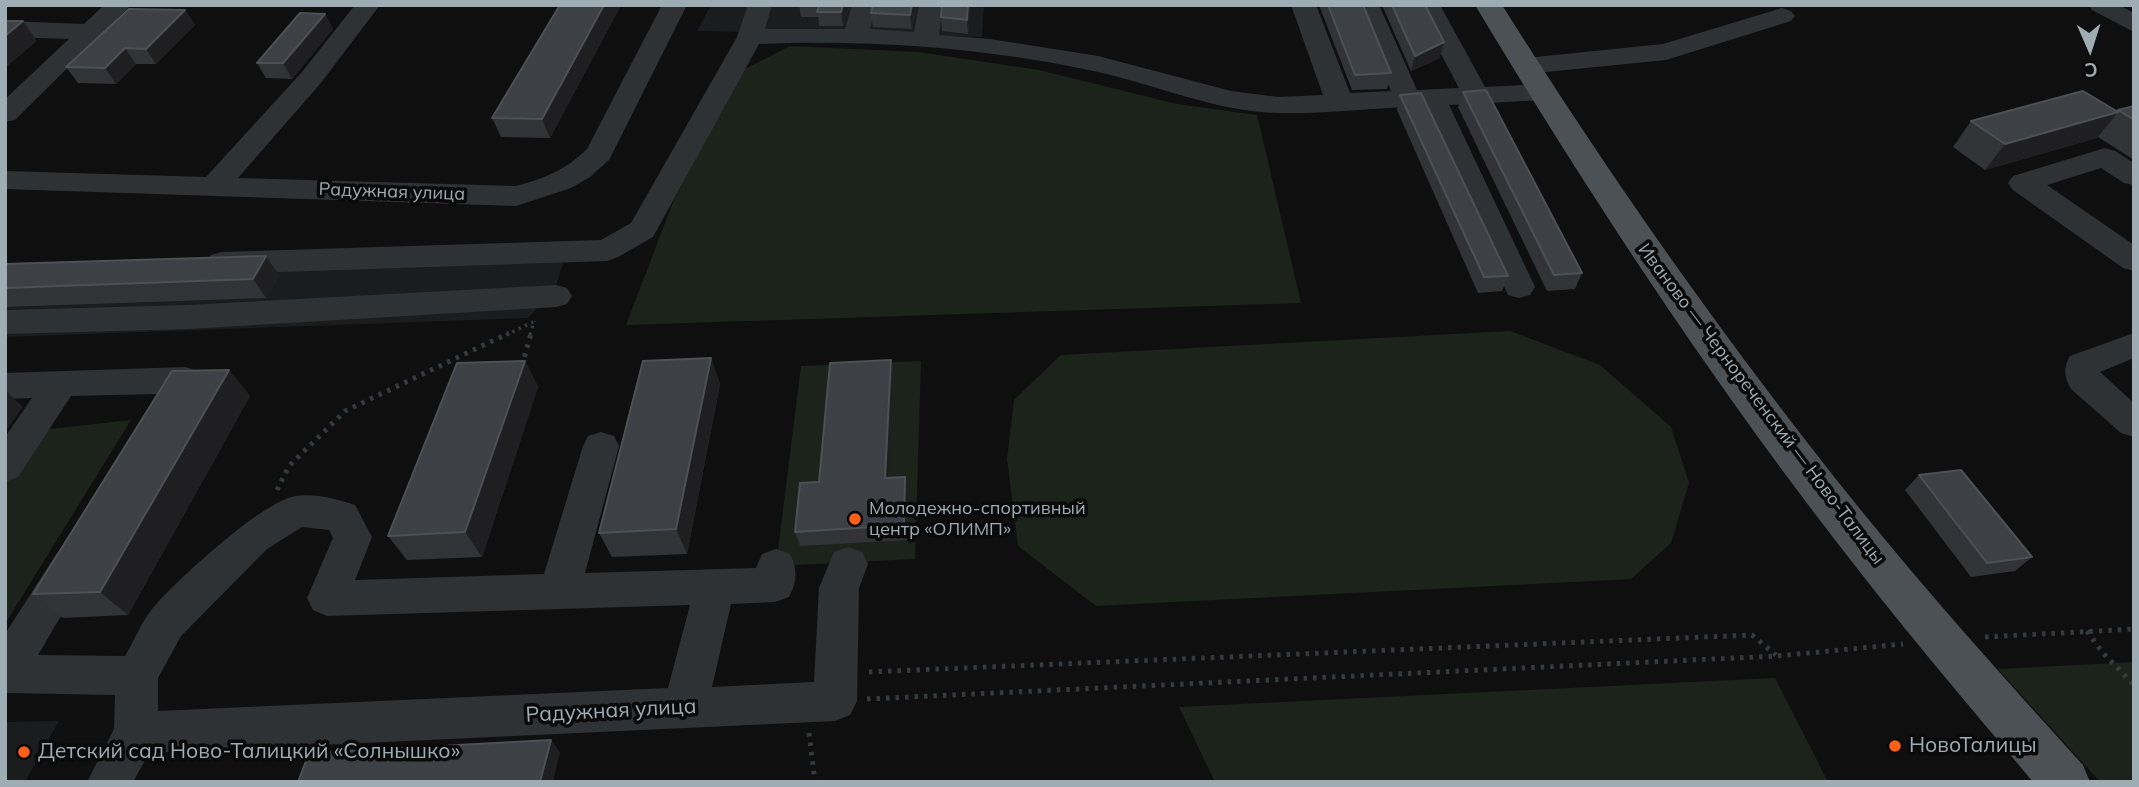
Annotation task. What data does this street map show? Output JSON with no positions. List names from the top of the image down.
{
  "streets": {
    "main road": ["Иваново — Чернореченский — Ново-Талицы"],
    "street": ["Радужная улица"]
  },
  "places": ["Молодежно-спортивный центр «ОЛИМП»", "НовоТалицы", "Детский сад Ново-Талицкий «Солнышко»"],
  "north": "bottom"
}
